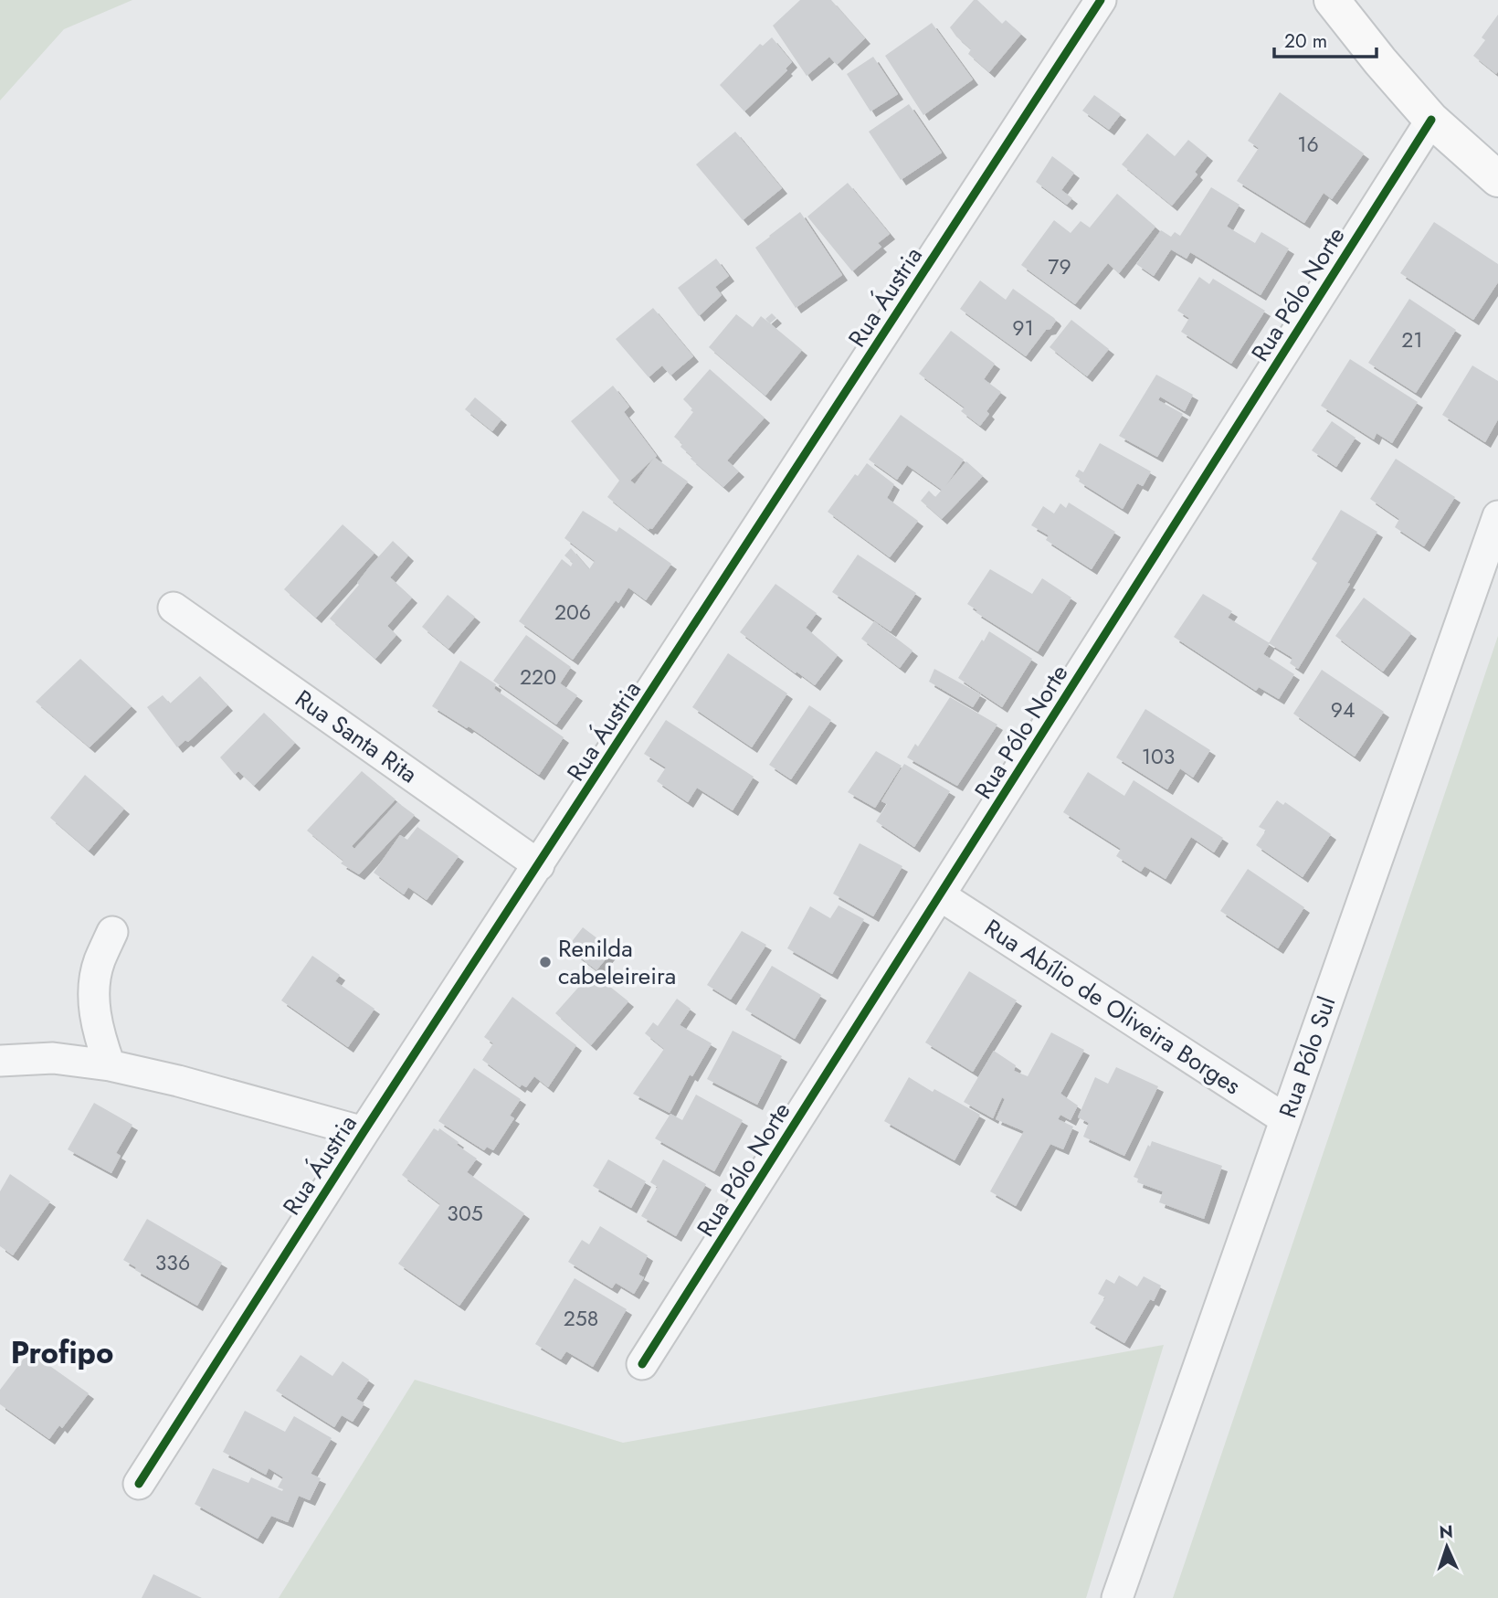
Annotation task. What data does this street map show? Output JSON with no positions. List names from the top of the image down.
{
  "streets": {
    "street": [
      "Rua Pólo Norte",
      "Rua Áustria",
      "Rua Santa Rita",
      "Rua Abílio de Oliveira Borges",
      "Rua Pólo Sul"
    ]
  },
  "crossings": [
    ["Rua Pólo Norte", "Rua Abílio de Oliveira Borges"],
    ["Rua Áustria", "Rua Santa Rita"],
    ["Rua Abílio de Oliveira Borges", "Rua Pólo Sul"]
  ],
  "districts": ["Profipo"],
  "places": ["Renilda cabeleireira"],
  "house_numbers": [
    "16",
    "79",
    "91",
    "21",
    "206",
    "220",
    "94",
    "103",
    "305",
    "336",
    "258"
  ],
  "scale_bar": "20 m",
  "north": "top"
}
